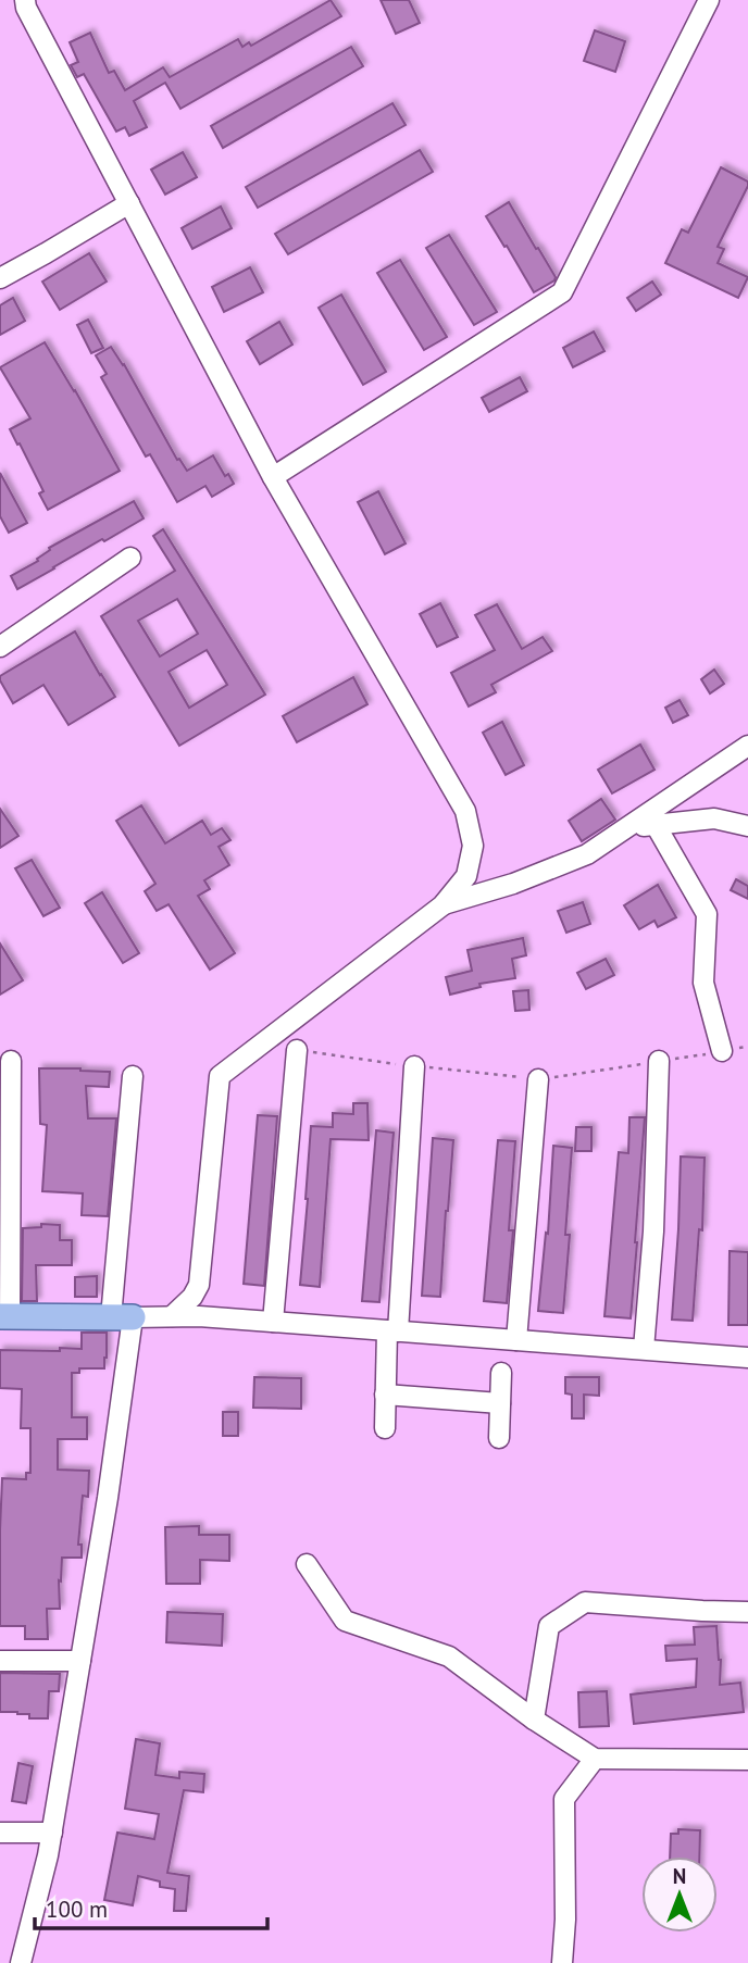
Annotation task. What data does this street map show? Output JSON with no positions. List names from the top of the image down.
{
  "scale_bar": "100 m",
  "north": "top"
}
